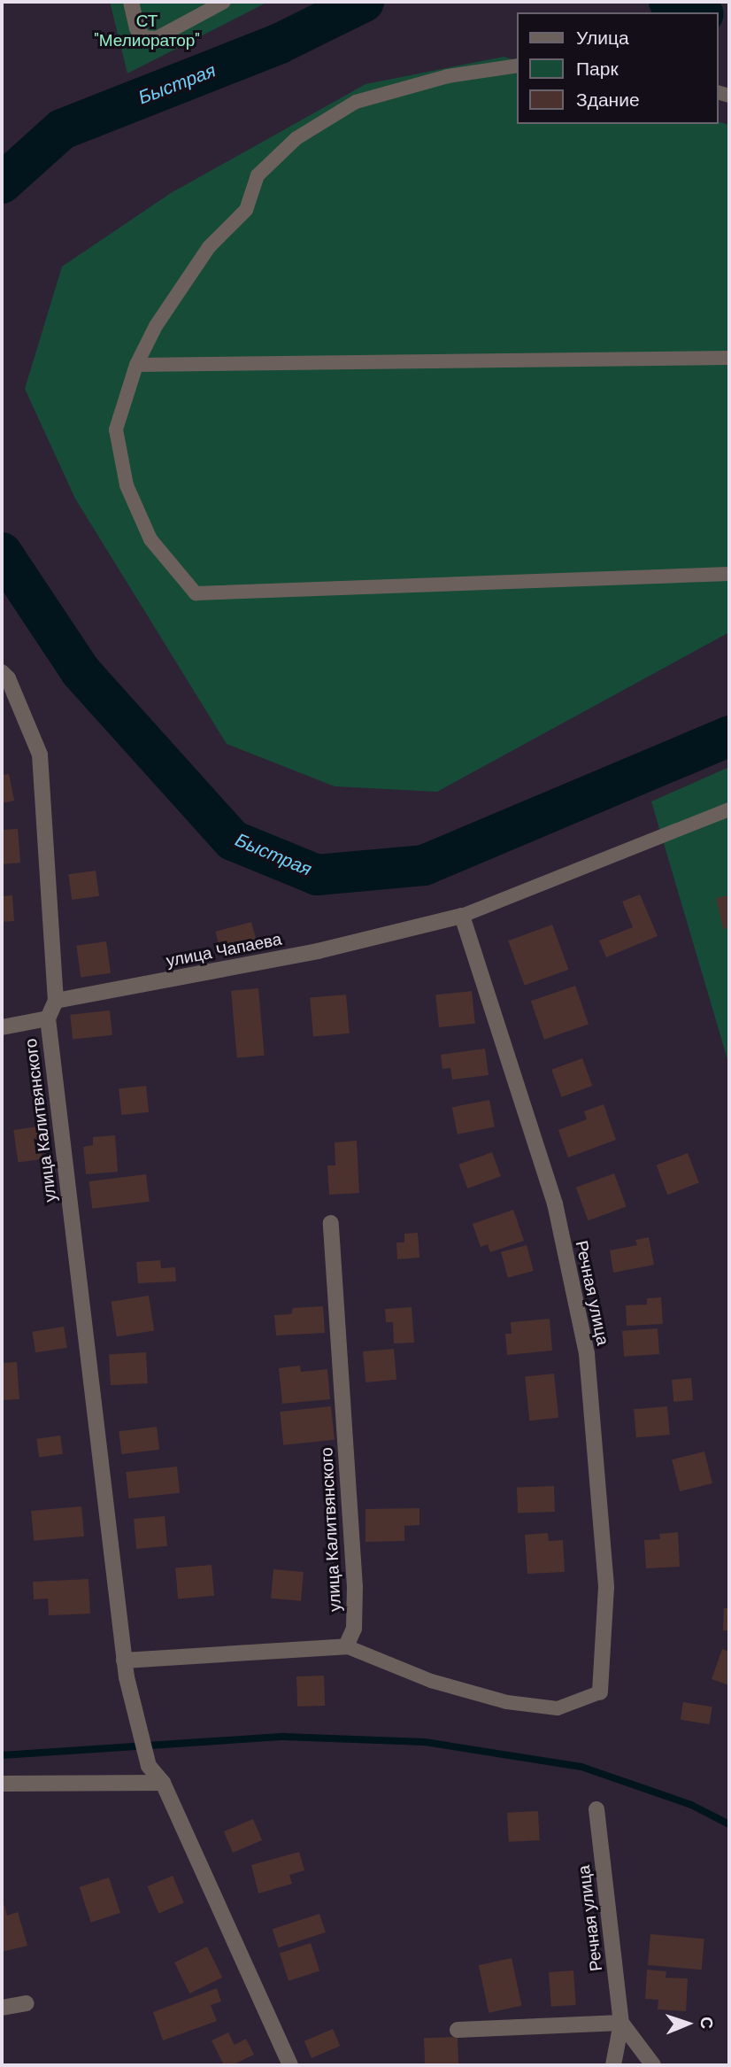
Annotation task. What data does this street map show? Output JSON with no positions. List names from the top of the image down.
{
  "streets": {
    "street": ["улица Чапаева", "улица Калитвянского", "Речная улица"]
  },
  "crossings": [
    ["улица Чапаева", "Речная улица"]
  ],
  "water": ["Быстрая"],
  "parks": ["СТ \"Мелиоратор\""],
  "legend": ["Улица", "Парк", "Здание"],
  "north": "right"
}
